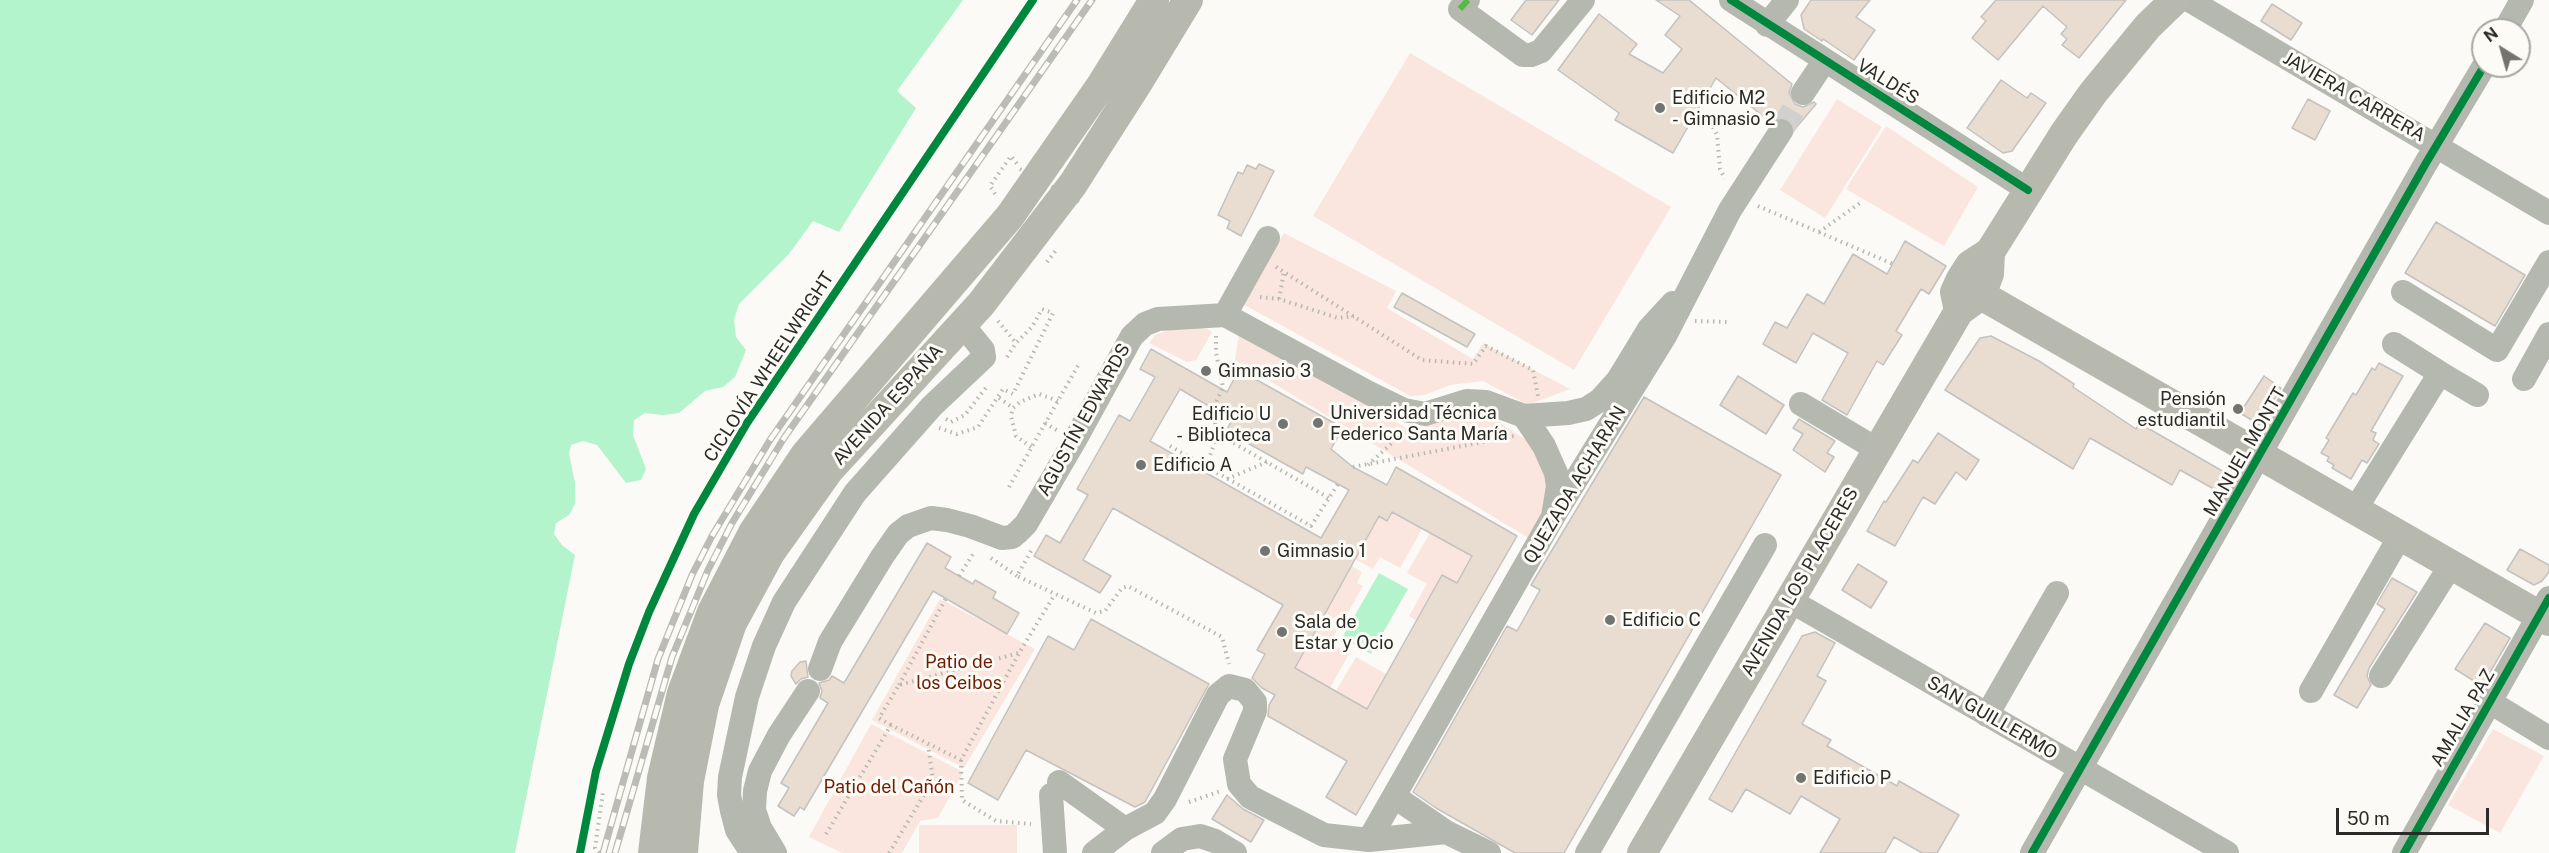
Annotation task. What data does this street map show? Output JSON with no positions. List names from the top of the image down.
{
  "streets": {
    "main road": ["AVENIDA ESPAÑA", "AVENIDA LOS PLACERES"],
    "street": [
      "VALDÉS",
      "JAVIERA CARRERA",
      "AGUSTÍN EDWARDS",
      "MANUEL MONTT",
      "QUEZADA ACHARAN",
      "SAN GUILLERMO",
      "AMALIA PAZ"
    ],
    "cycle path": ["CICLOVÍA WHEELWRIGHT"]
  },
  "crossings": [
    ["VALDÉS", "AVENIDA LOS PLACERES"],
    ["JAVIERA CARRERA", "MANUEL MONTT"],
    ["JAVIERA CARRERA", "AVENIDA LOS PLACERES"],
    ["MANUEL MONTT", "SAN GUILLERMO"],
    ["AVENIDA LOS PLACERES", "SAN GUILLERMO"]
  ],
  "parks": ["Patio de los Ceibos", "Patio del Cañón"],
  "places": [
    "Edificio M2 - Gimnasio 2",
    "Gimnasio 3",
    "Pensión estudiantil",
    "Universidad Técnica Federico Santa María",
    "Edificio U - Biblioteca",
    "Edificio A",
    "Gimnasio 1",
    "Edificio C",
    "Sala de Estar y Ocio",
    "Edificio P"
  ],
  "scale_bar": "50 m",
  "north": "top left"
}
